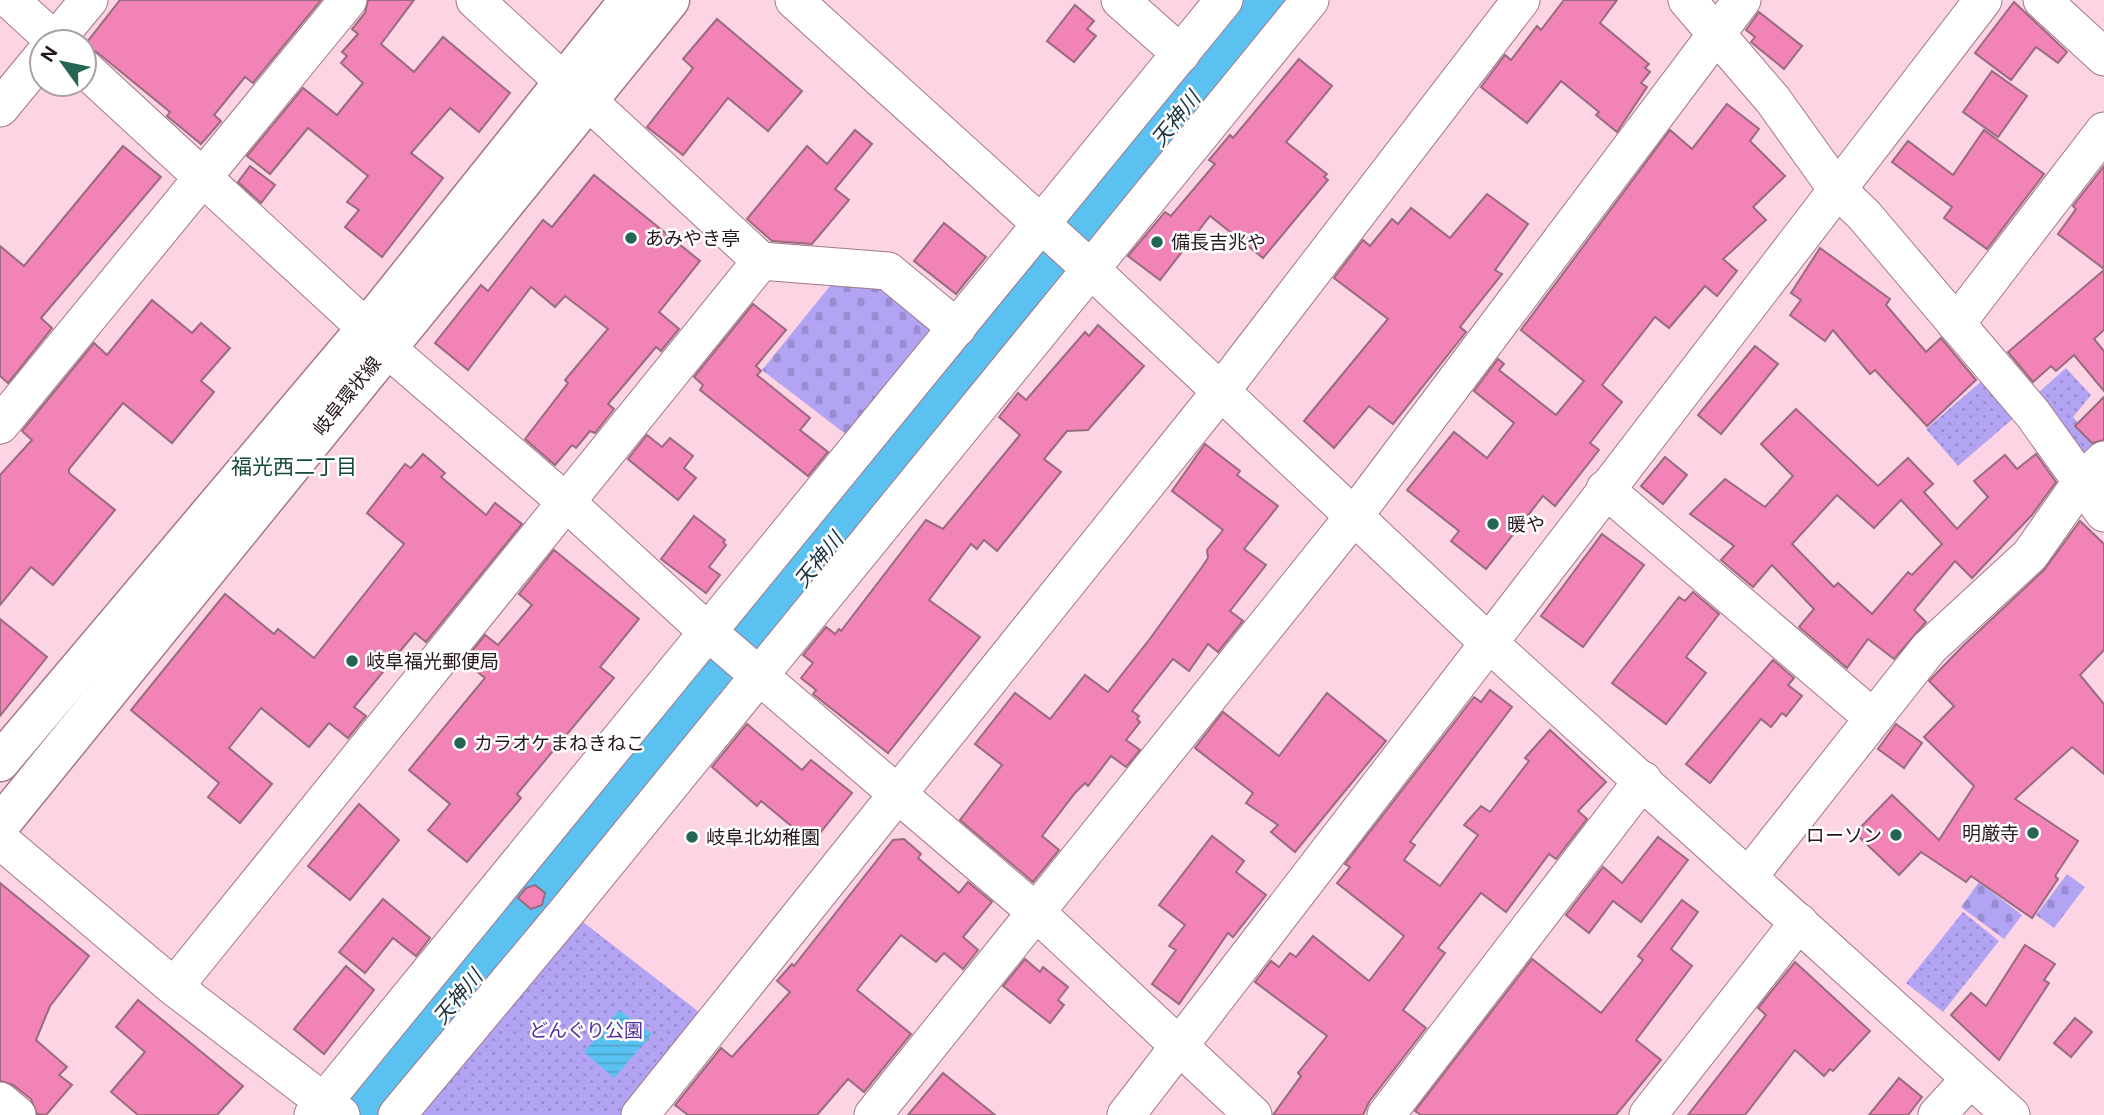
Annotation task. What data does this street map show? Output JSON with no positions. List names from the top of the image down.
{
  "streets": {
    "main road": ["岐阜環状線"]
  },
  "districts": ["福光西二丁目"],
  "water": ["天神川"],
  "parks": ["どんぐり公園"],
  "places": [
    "あみやき亭",
    "備長吉兆や",
    "暖や",
    "岐阜福光郵便局",
    "カラオケまねきねこ",
    "明厳寺",
    "ローソン",
    "岐阜北幼稚園"
  ],
  "north": "top left"
}
